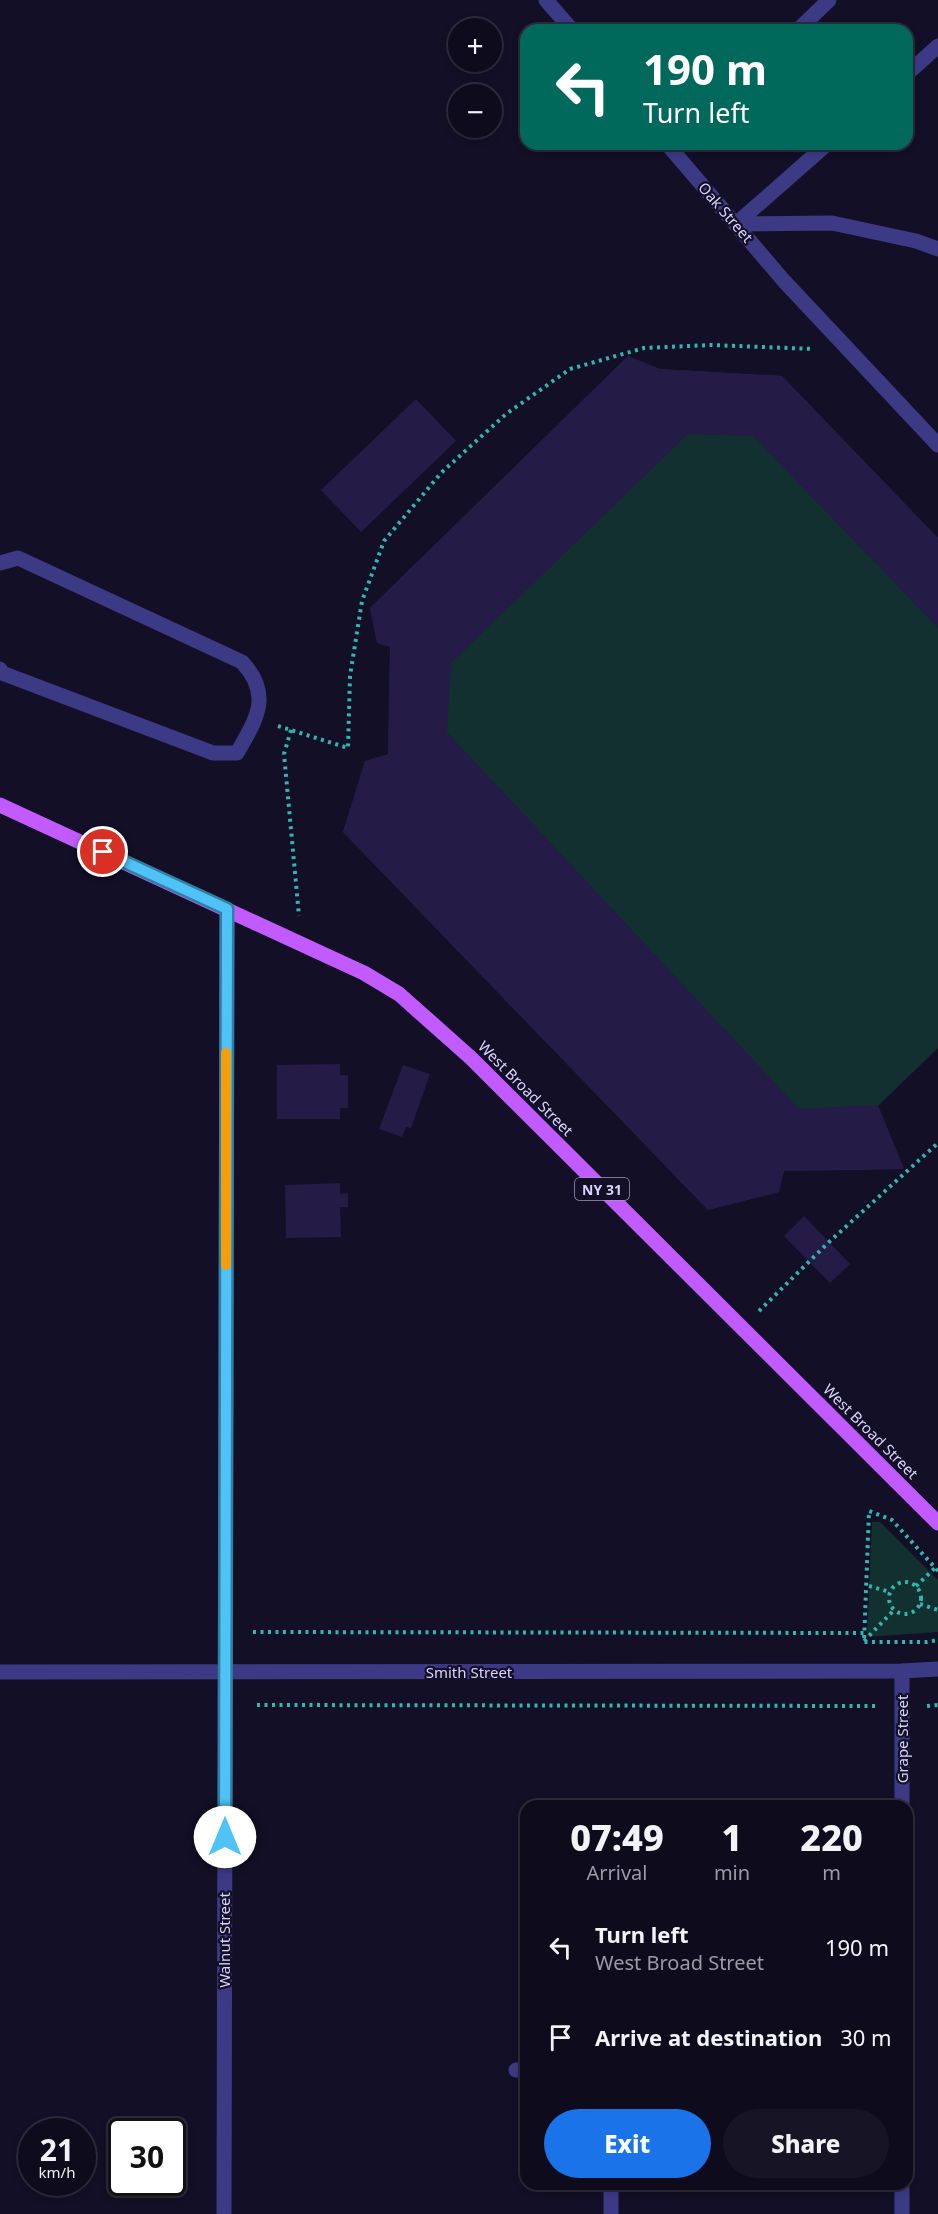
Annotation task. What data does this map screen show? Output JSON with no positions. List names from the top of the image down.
{
  "streets": {
    "main road": ["West Broad Street", "NY 31"],
    "street": [
      "Oak Street",
      "Smith Street",
      "Grape Street",
      "Walnut Street"
    ]
  },
  "crossings": [
    ["West Broad Street", "Walnut Street"],
    ["Smith Street", "Grape Street"],
    ["Smith Street", "Walnut Street"]
  ],
  "page": {
    "map_buttons": ["+", "−"],
    "turn": ["190 m", "Turn left"],
    "eta": [
      "07:49",
      "Arrival",
      "1",
      "min",
      "220",
      "m"
    ],
    "list": [
      {
        "name": "Turn left",
        "note": "West Broad Street",
        "value": "190 m"
      },
      {
        "name": "Arrive at destination",
        "value": "30 m"
      }
    ],
    "buttons": ["Exit", "Share"],
    "speed": "21 km/h",
    "limit": "30"
  }
}
